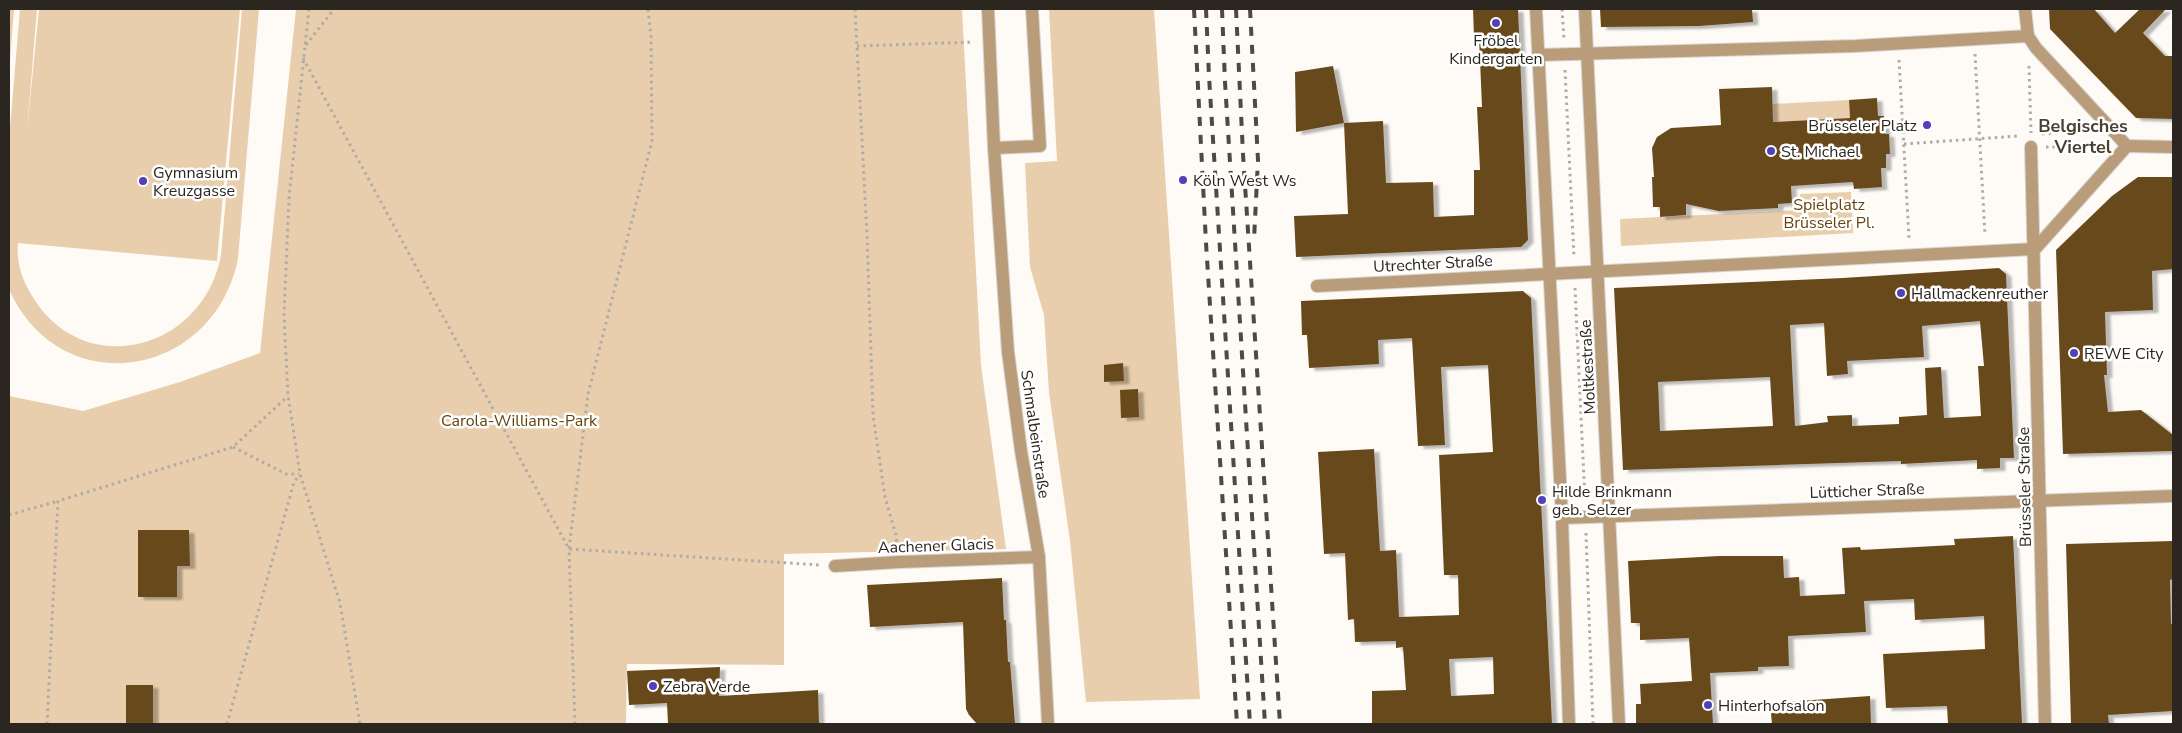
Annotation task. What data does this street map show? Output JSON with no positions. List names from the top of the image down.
{
  "streets": {
    "street": [
      "Utrechter Straße",
      "Moltkestraße",
      "Schmalbeinstraße",
      "Brüsseler Straße",
      "Lütticher Straße",
      "Aachener Glacis"
    ]
  },
  "crossings": [
    ["Utrechter Straße", "Moltkestraße"],
    ["Moltkestraße", "Lütticher Straße"],
    ["Schmalbeinstraße", "Aachener Glacis"],
    ["Brüsseler Straße", "Lütticher Straße"]
  ],
  "districts": ["Belgisches Viertel"],
  "parks": ["Spielplatz Brüsseler Pl.", "Carola-Williams-Park"],
  "places": [
    "Fröbel Kindergarten",
    "Brüsseler Platz",
    "St. Michael",
    "Köln West Ws",
    "Gymnasium Kreuzgasse",
    "Hallmackenreuther",
    "REWE City",
    "Hilde Brinkmann geb. Selzer",
    "Zebra Verde",
    "Hinterhofsalon"
  ]
}
